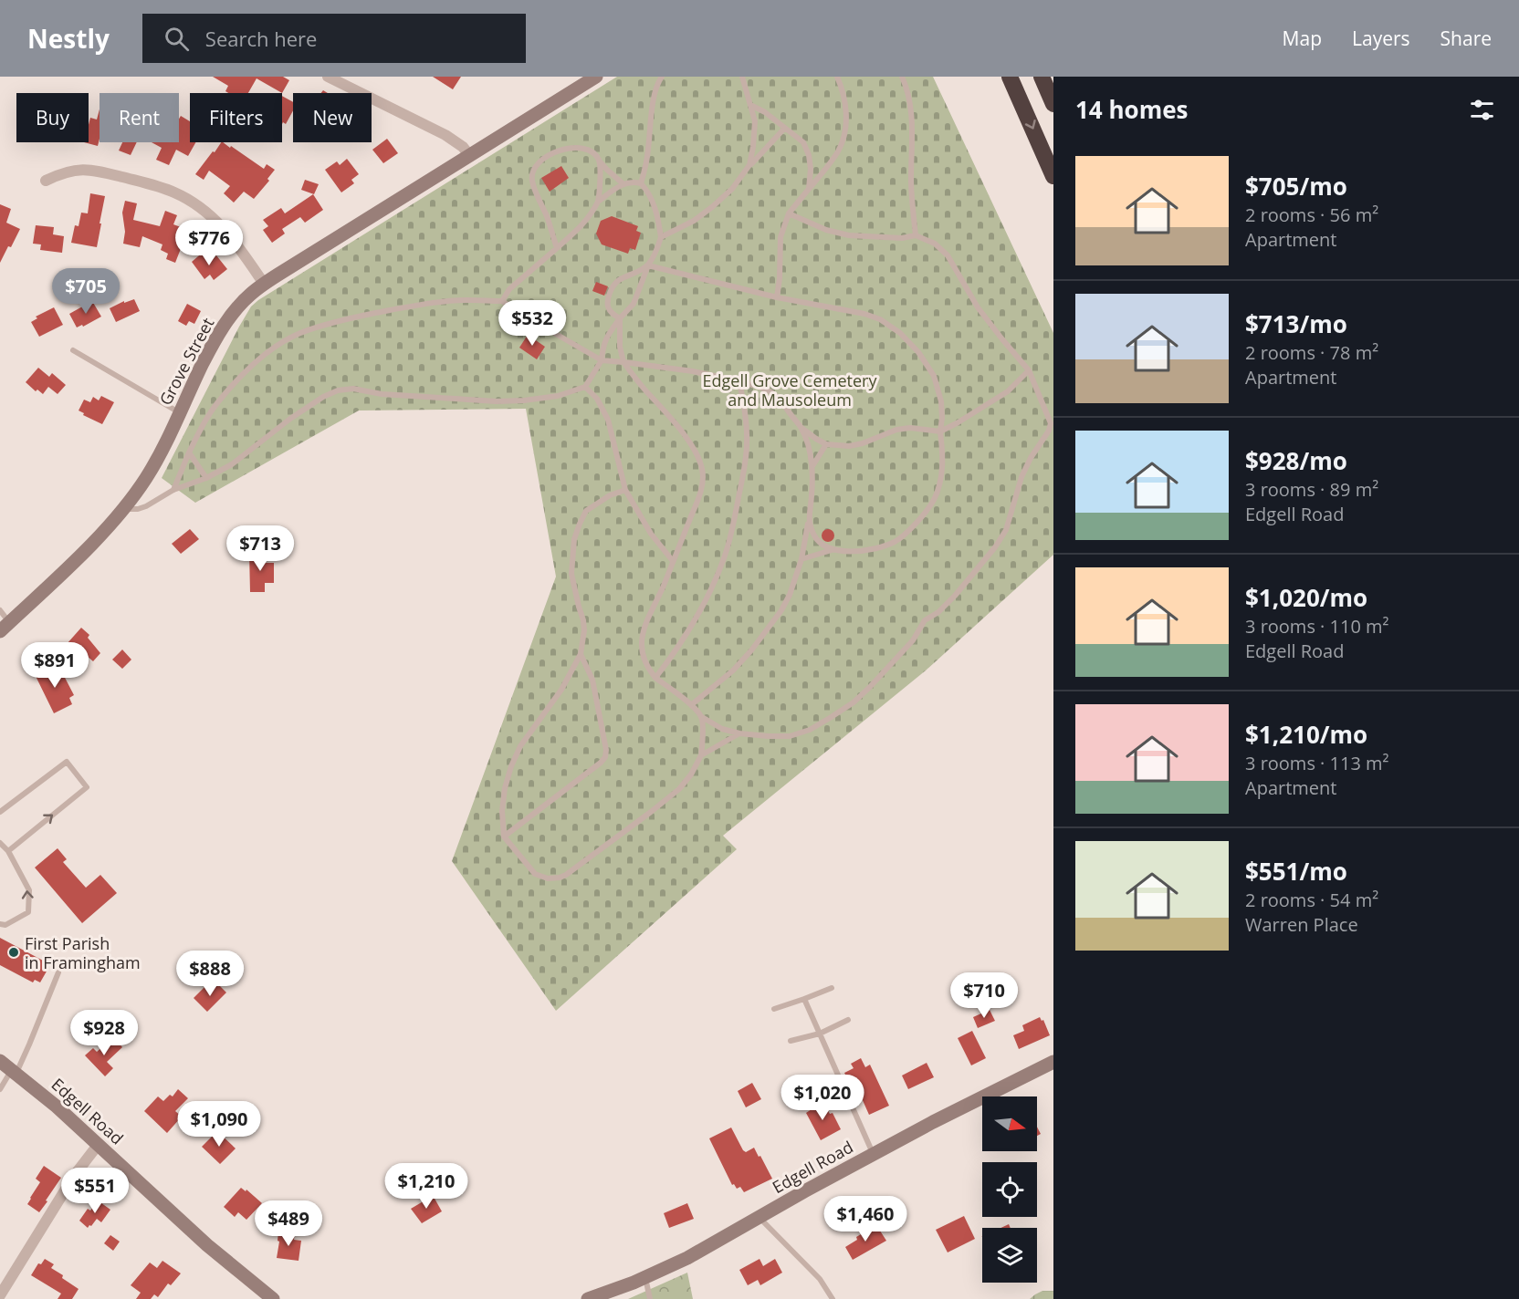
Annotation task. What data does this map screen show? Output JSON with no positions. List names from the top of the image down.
{
  "streets": {
    "main road": ["Grove Street", "Edgell Road"]
  },
  "parks": ["Edgell Grove Cemetery and Mausoleum"],
  "places": ["First Parish in Framingham"],
  "north": "right",
  "page": {
    "header": "Nestly",
    "search": "Search here",
    "nav": ["Map", "Layers", "Share"],
    "heading": "14 homes",
    "chip": [
      "Buy",
      "Rent",
      "Filters",
      "New"
    ],
    "list": [
      {
        "name": "$705/mo",
        "note": "2 rooms · 56 m² · Apartment"
      },
      {
        "name": "$713/mo",
        "note": "2 rooms · 78 m² · Apartment"
      },
      {
        "name": "$928/mo",
        "note": "3 rooms · 89 m² · Edgell Road"
      },
      {
        "name": "$1,020/mo",
        "note": "3 rooms · 110 m² · Edgell Road"
      },
      {
        "name": "$1,210/mo",
        "note": "3 rooms · 113 m² · Apartment"
      },
      {
        "name": "$551/mo",
        "note": "2 rooms · 54 m² · Warren Place"
      }
    ],
    "price": [
      "$776",
      "$705",
      "$532",
      "$713",
      "$891",
      "$888",
      "$710",
      "$928",
      "$1,020",
      "$1,090",
      "$1,210",
      "$551",
      "$1,460",
      "$489"
    ]
  }
}
